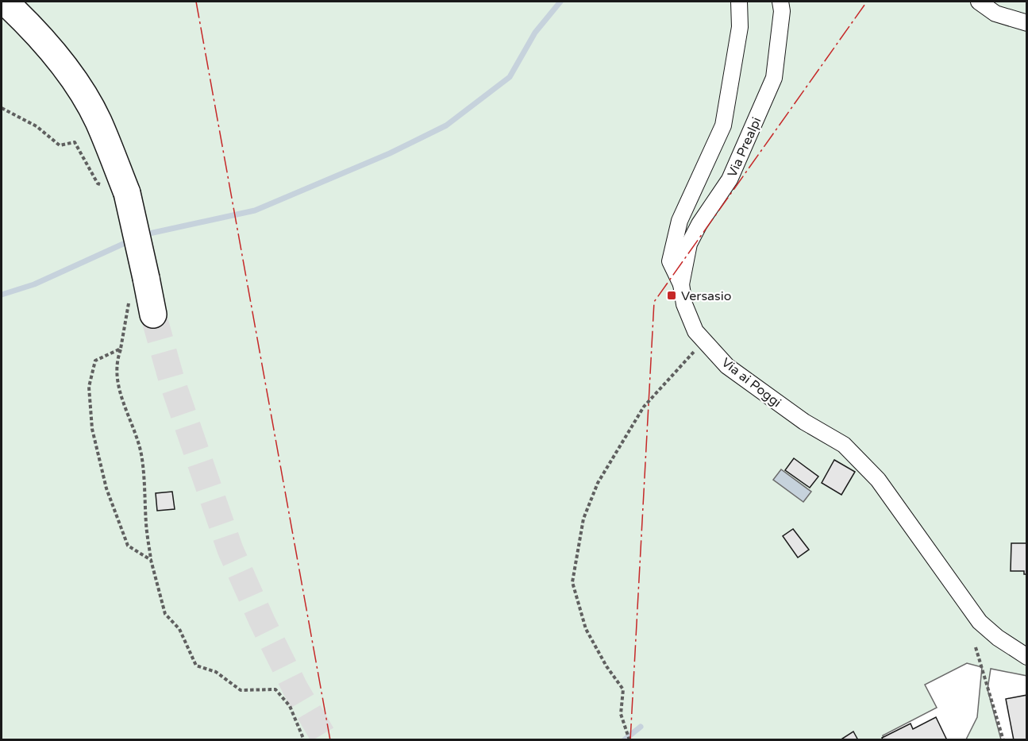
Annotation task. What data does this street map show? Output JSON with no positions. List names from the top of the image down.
{
  "streets": {
    "street": ["Via Prealpi", "Via ai Poggi"]
  },
  "crossings": [
    ["Via Prealpi", "Via ai Poggi"]
  ],
  "places": {
    "transit": ["Versasio"]
  }
}
